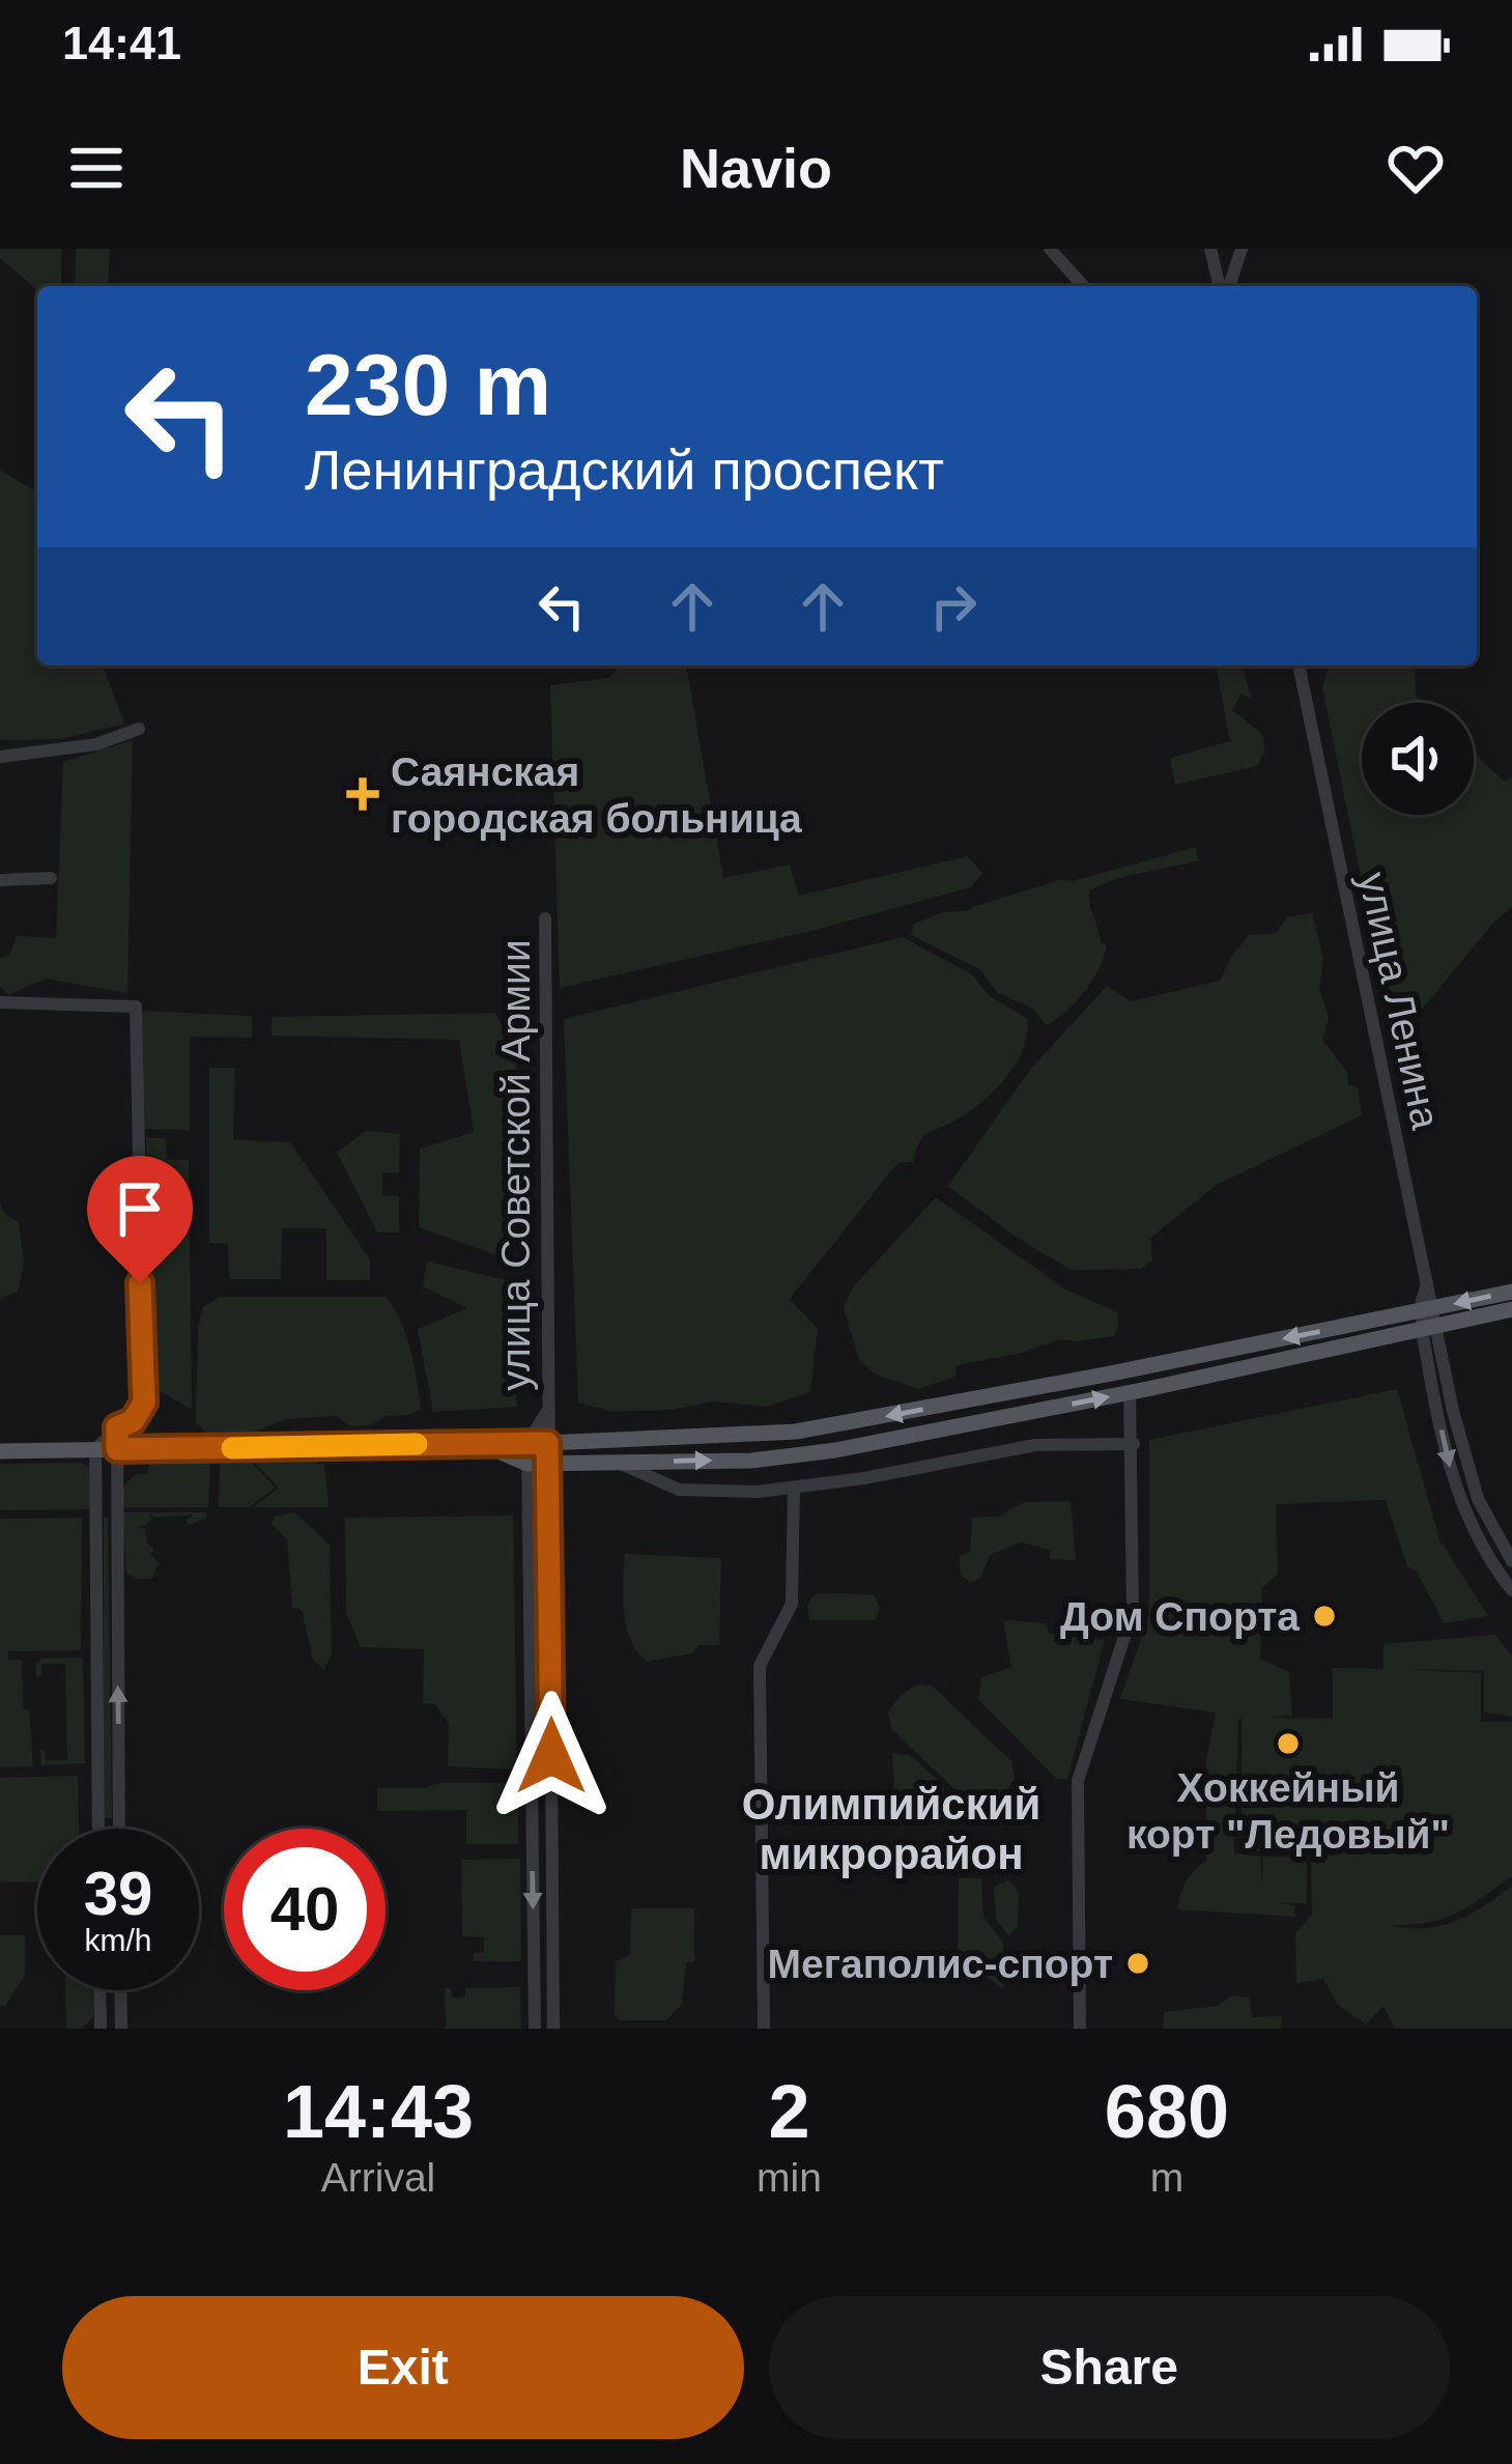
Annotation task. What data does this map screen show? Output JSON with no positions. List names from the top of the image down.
{
  "streets": {
    "street": ["улица Ленина", "улица Советской Армии"]
  },
  "districts": ["Олимпийский микрорайон"],
  "places": {
    "health": ["Саянская городская больница"],
    "other": ["Дом Спорта", "Хоккейный корт \"Ледовый\"", "Мегаполис-спорт"]
  },
  "page": {
    "status": "14:41",
    "header": "Navio",
    "turn": ["230 m", "Ленинградский проспект"],
    "speed": "39 km/h",
    "limit": "40",
    "eta": [
      "14:43",
      "Arrival",
      "2",
      "min",
      "680",
      "m"
    ],
    "buttons": ["Exit", "Share"]
  }
}
